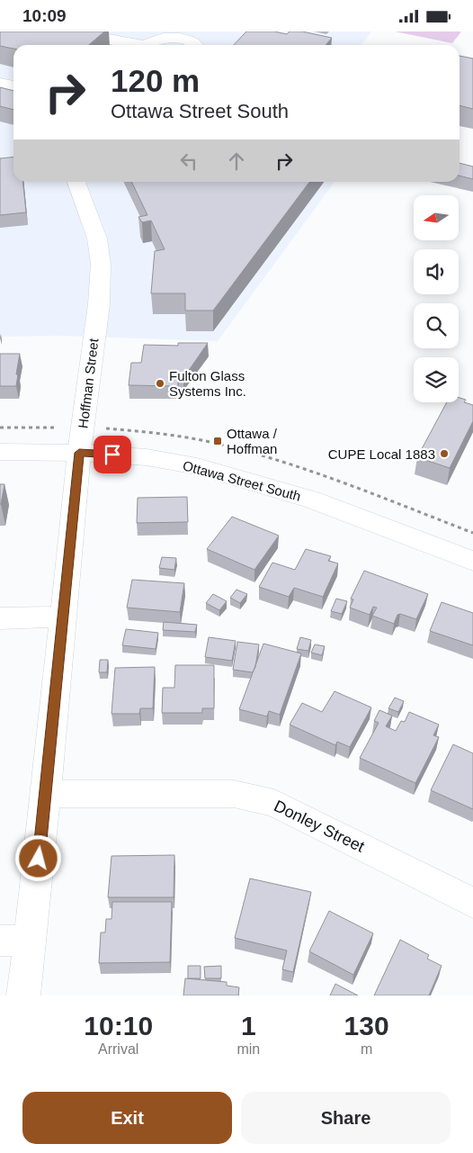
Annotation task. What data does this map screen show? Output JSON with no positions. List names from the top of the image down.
{
  "streets": {
    "street": ["Hoffman Street", "Ottawa Street South", "Donley Street"]
  },
  "crossings": [
    ["Hoffman Street", "Ottawa Street South"],
    ["Hoffman Street", "Donley Street"]
  ],
  "places": {
    "other": ["Fulton Glass Systems Inc.", "CUPE Local 1883"],
    "transit": ["Ottawa / Hoffman"]
  },
  "north": "left",
  "page": {
    "status": "10:09",
    "turn": ["120 m", "Ottawa Street South"],
    "eta": [
      "10:10",
      "Arrival",
      "1",
      "min",
      "130",
      "m"
    ],
    "buttons": ["Exit", "Share"]
  }
}
